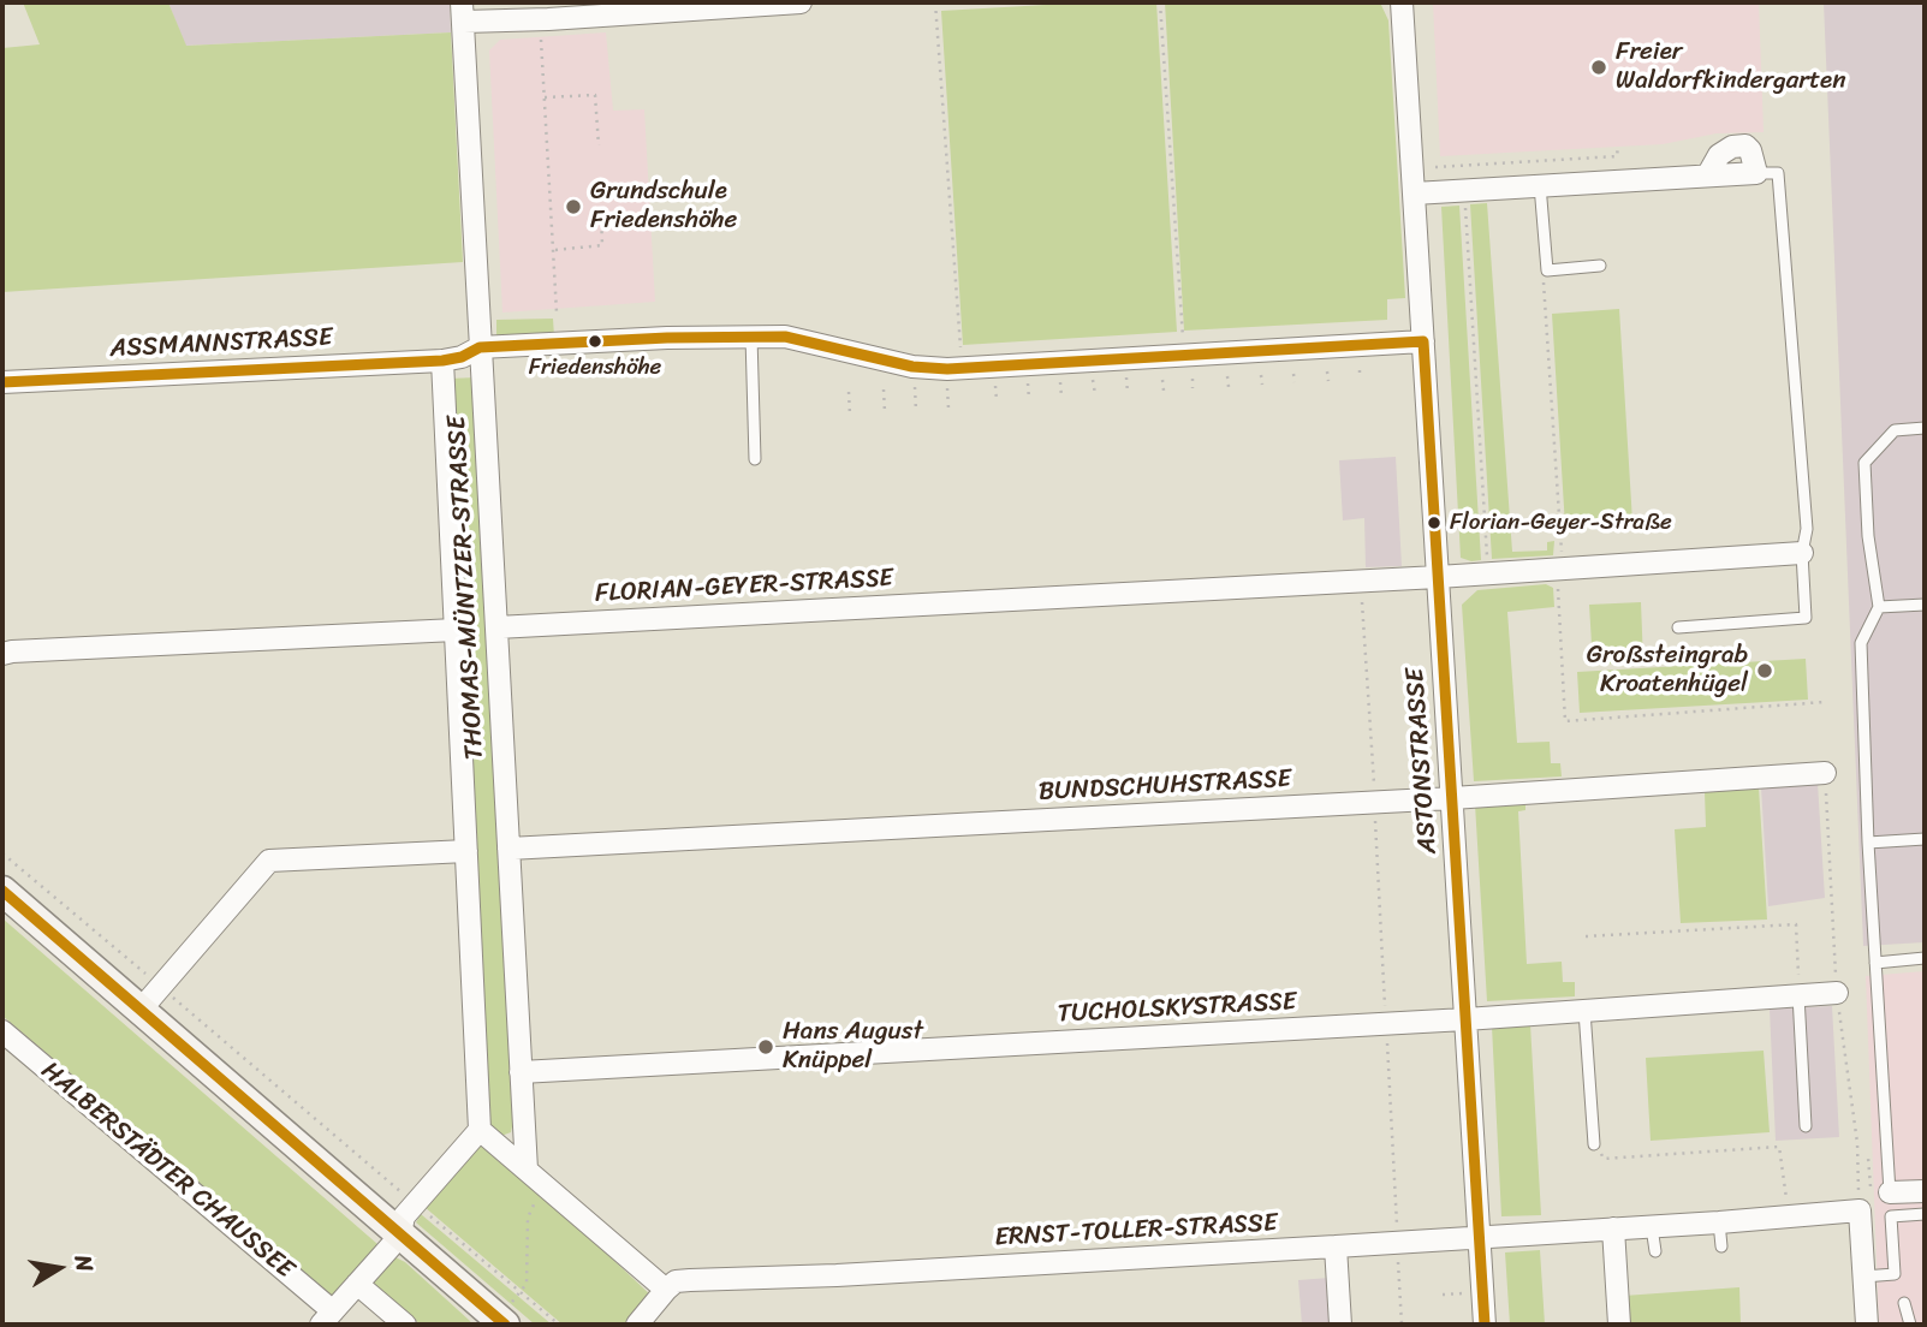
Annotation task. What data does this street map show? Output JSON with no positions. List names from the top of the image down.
{
  "streets": {
    "street": [
      "ASSMANNSTRASSE",
      "FLORIAN-GEYER-STRASSE",
      "THOMAS-MÜNTZER-STRASSE",
      "ASTONSTRASSE",
      "BUNDSCHUHSTRASSE",
      "TUCHOLSKYSTRASSE",
      "HALBERSTÄDTER CHAUSSEE",
      "ERNST-TOLLER-STRASSE"
    ]
  },
  "crossings": [
    ["ASSMANNSTRASSE", "THOMAS-MÜNTZER-STRASSE"],
    ["ASSMANNSTRASSE", "ASTONSTRASSE"],
    ["FLORIAN-GEYER-STRASSE", "THOMAS-MÜNTZER-STRASSE"],
    ["FLORIAN-GEYER-STRASSE", "ASTONSTRASSE"],
    ["THOMAS-MÜNTZER-STRASSE", "BUNDSCHUHSTRASSE"],
    ["THOMAS-MÜNTZER-STRASSE", "TUCHOLSKYSTRASSE"],
    ["ASTONSTRASSE", "BUNDSCHUHSTRASSE"],
    ["ASTONSTRASSE", "TUCHOLSKYSTRASSE"],
    ["ASTONSTRASSE", "ERNST-TOLLER-STRASSE"]
  ],
  "places": [
    "Freier Waldorfkindergarten",
    "Grundschule Friedenshöhe",
    "Friedenshöhe",
    "Florian-Geyer-Straße",
    "Großsteingrab Kroatenhügel",
    "Hans August Knüppel"
  ],
  "north": "right"
}
